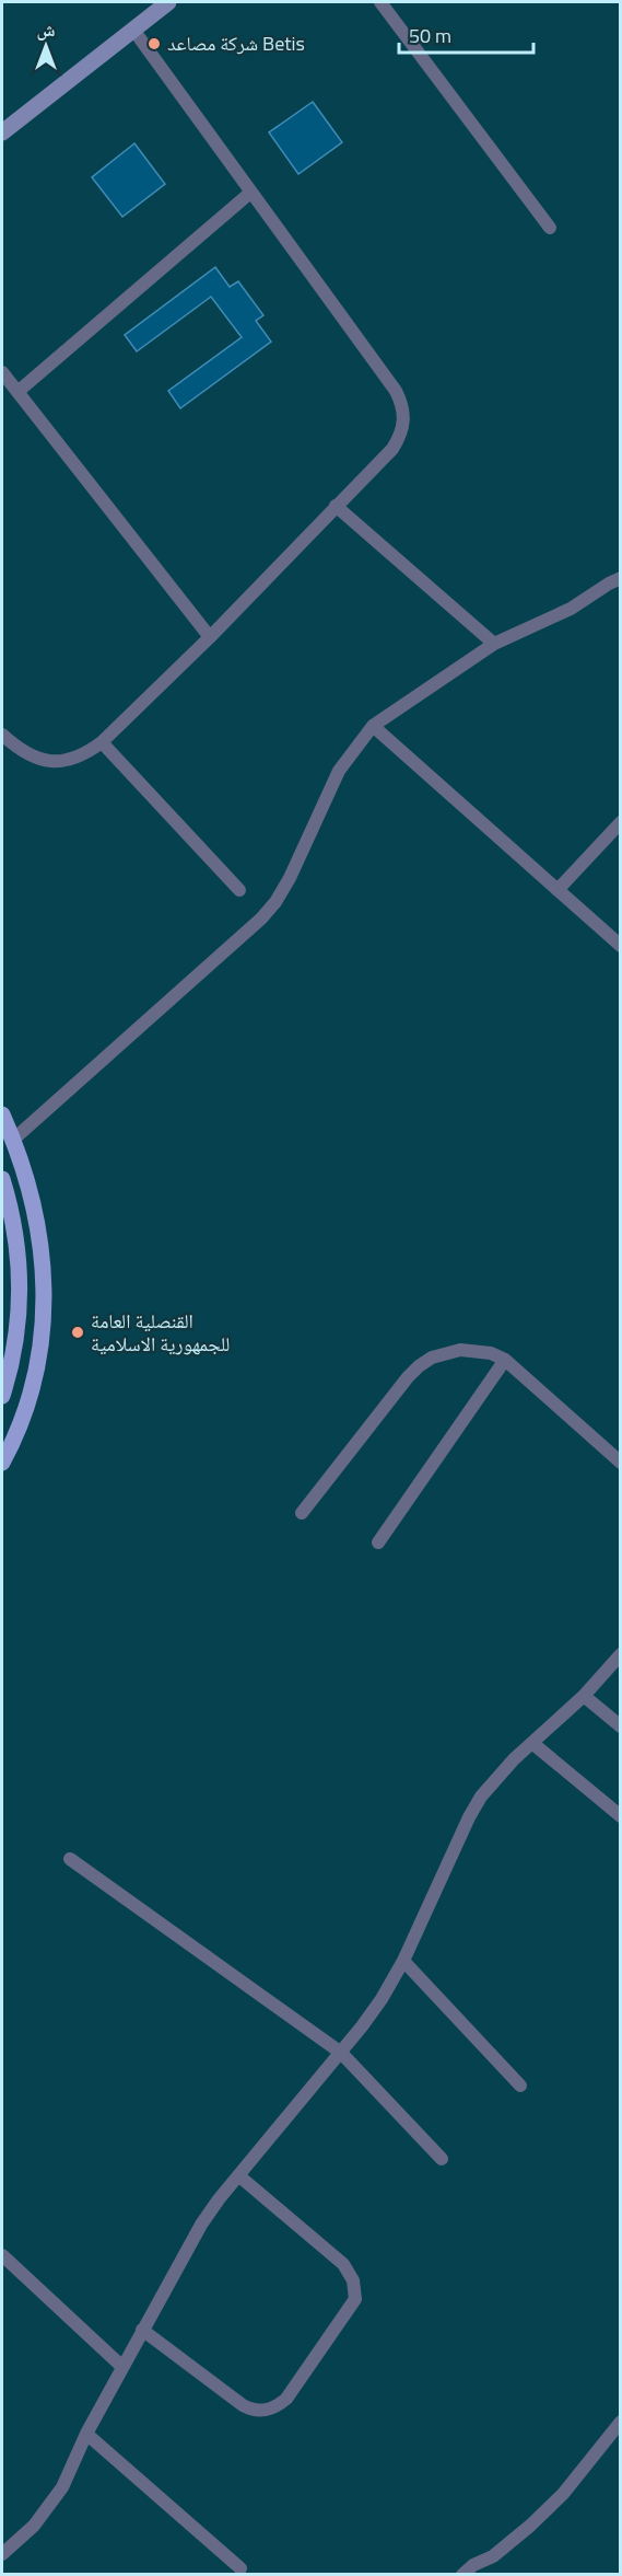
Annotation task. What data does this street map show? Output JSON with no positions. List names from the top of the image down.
{
  "places": ["شركة مصاعد Betis", "القنصلية العامة للجمهورية الاسلامية"],
  "scale_bar": "50 m",
  "north": "top"
}
